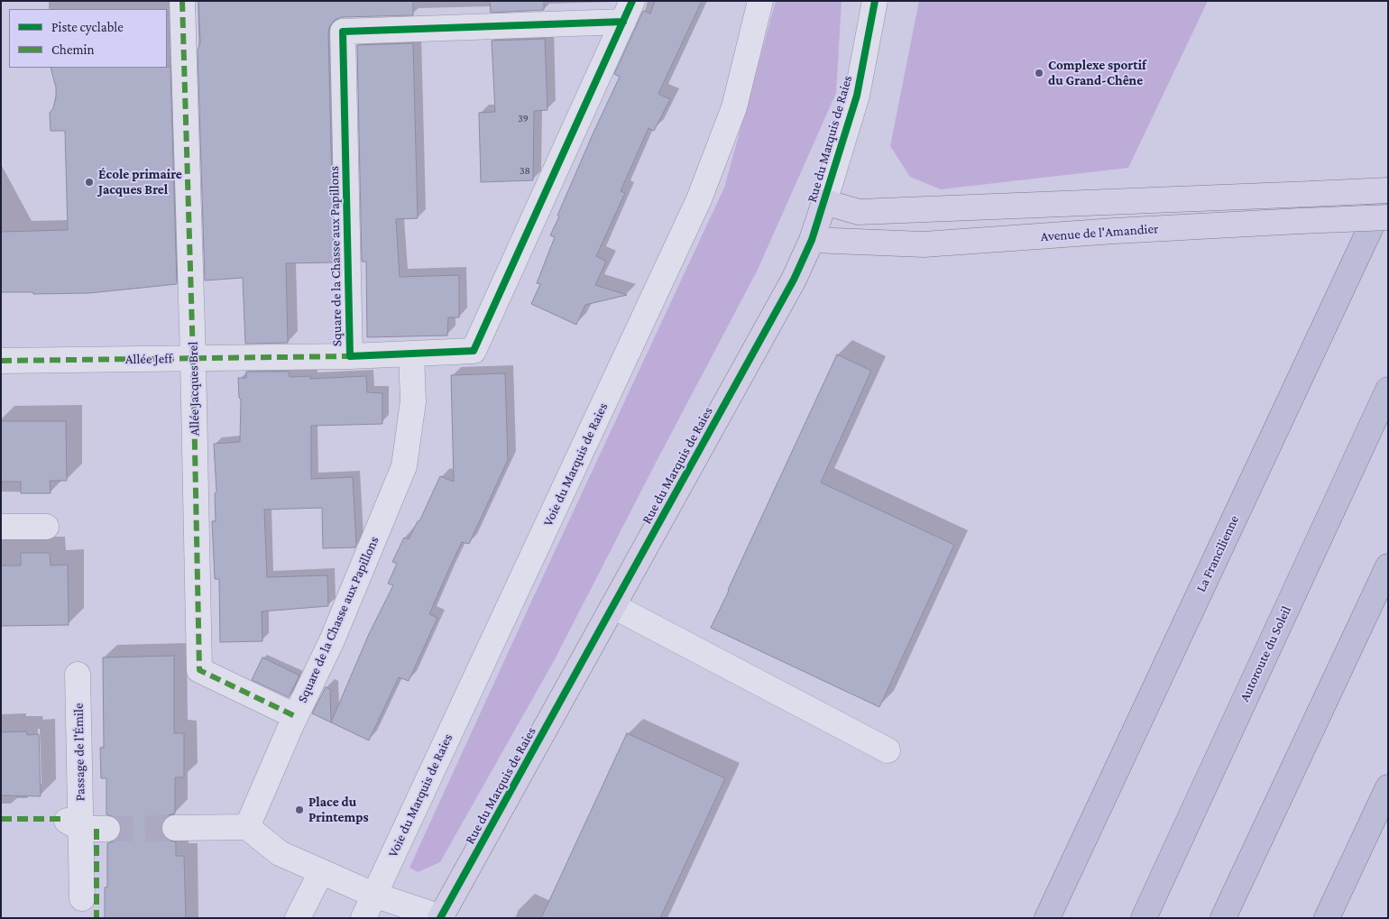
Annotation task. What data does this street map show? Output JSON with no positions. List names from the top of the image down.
{
  "streets": {
    "highway": ["La Francilienne", "Autoroute du Soleil"],
    "main road": ["Rue du Marquis de Raies", "Avenue de l'Amandier"],
    "street": [
      "Square de la Chasse aux Papillons",
      "Allée Jeff",
      "Allée Jacques Brel",
      "Voie du Marquis de Raies",
      "Passage de l'Émile"
    ]
  },
  "crossings": [
    ["Rue du Marquis de Raies", "Avenue de l'Amandier"],
    ["Avenue de l'Amandier", "La Francilienne"],
    ["Square de la Chasse aux Papillons", "Allée Jeff"],
    ["Square de la Chasse aux Papillons", "Allée Jacques Brel"],
    ["Allée Jeff", "Allée Jacques Brel"]
  ],
  "places": ["Complexe sportif du Grand-Chêne", "École primaire Jacques Brel", "Place du Printemps"],
  "house_numbers": ["39", "38"],
  "legend": ["Piste cyclable", "Chemin"]
}
